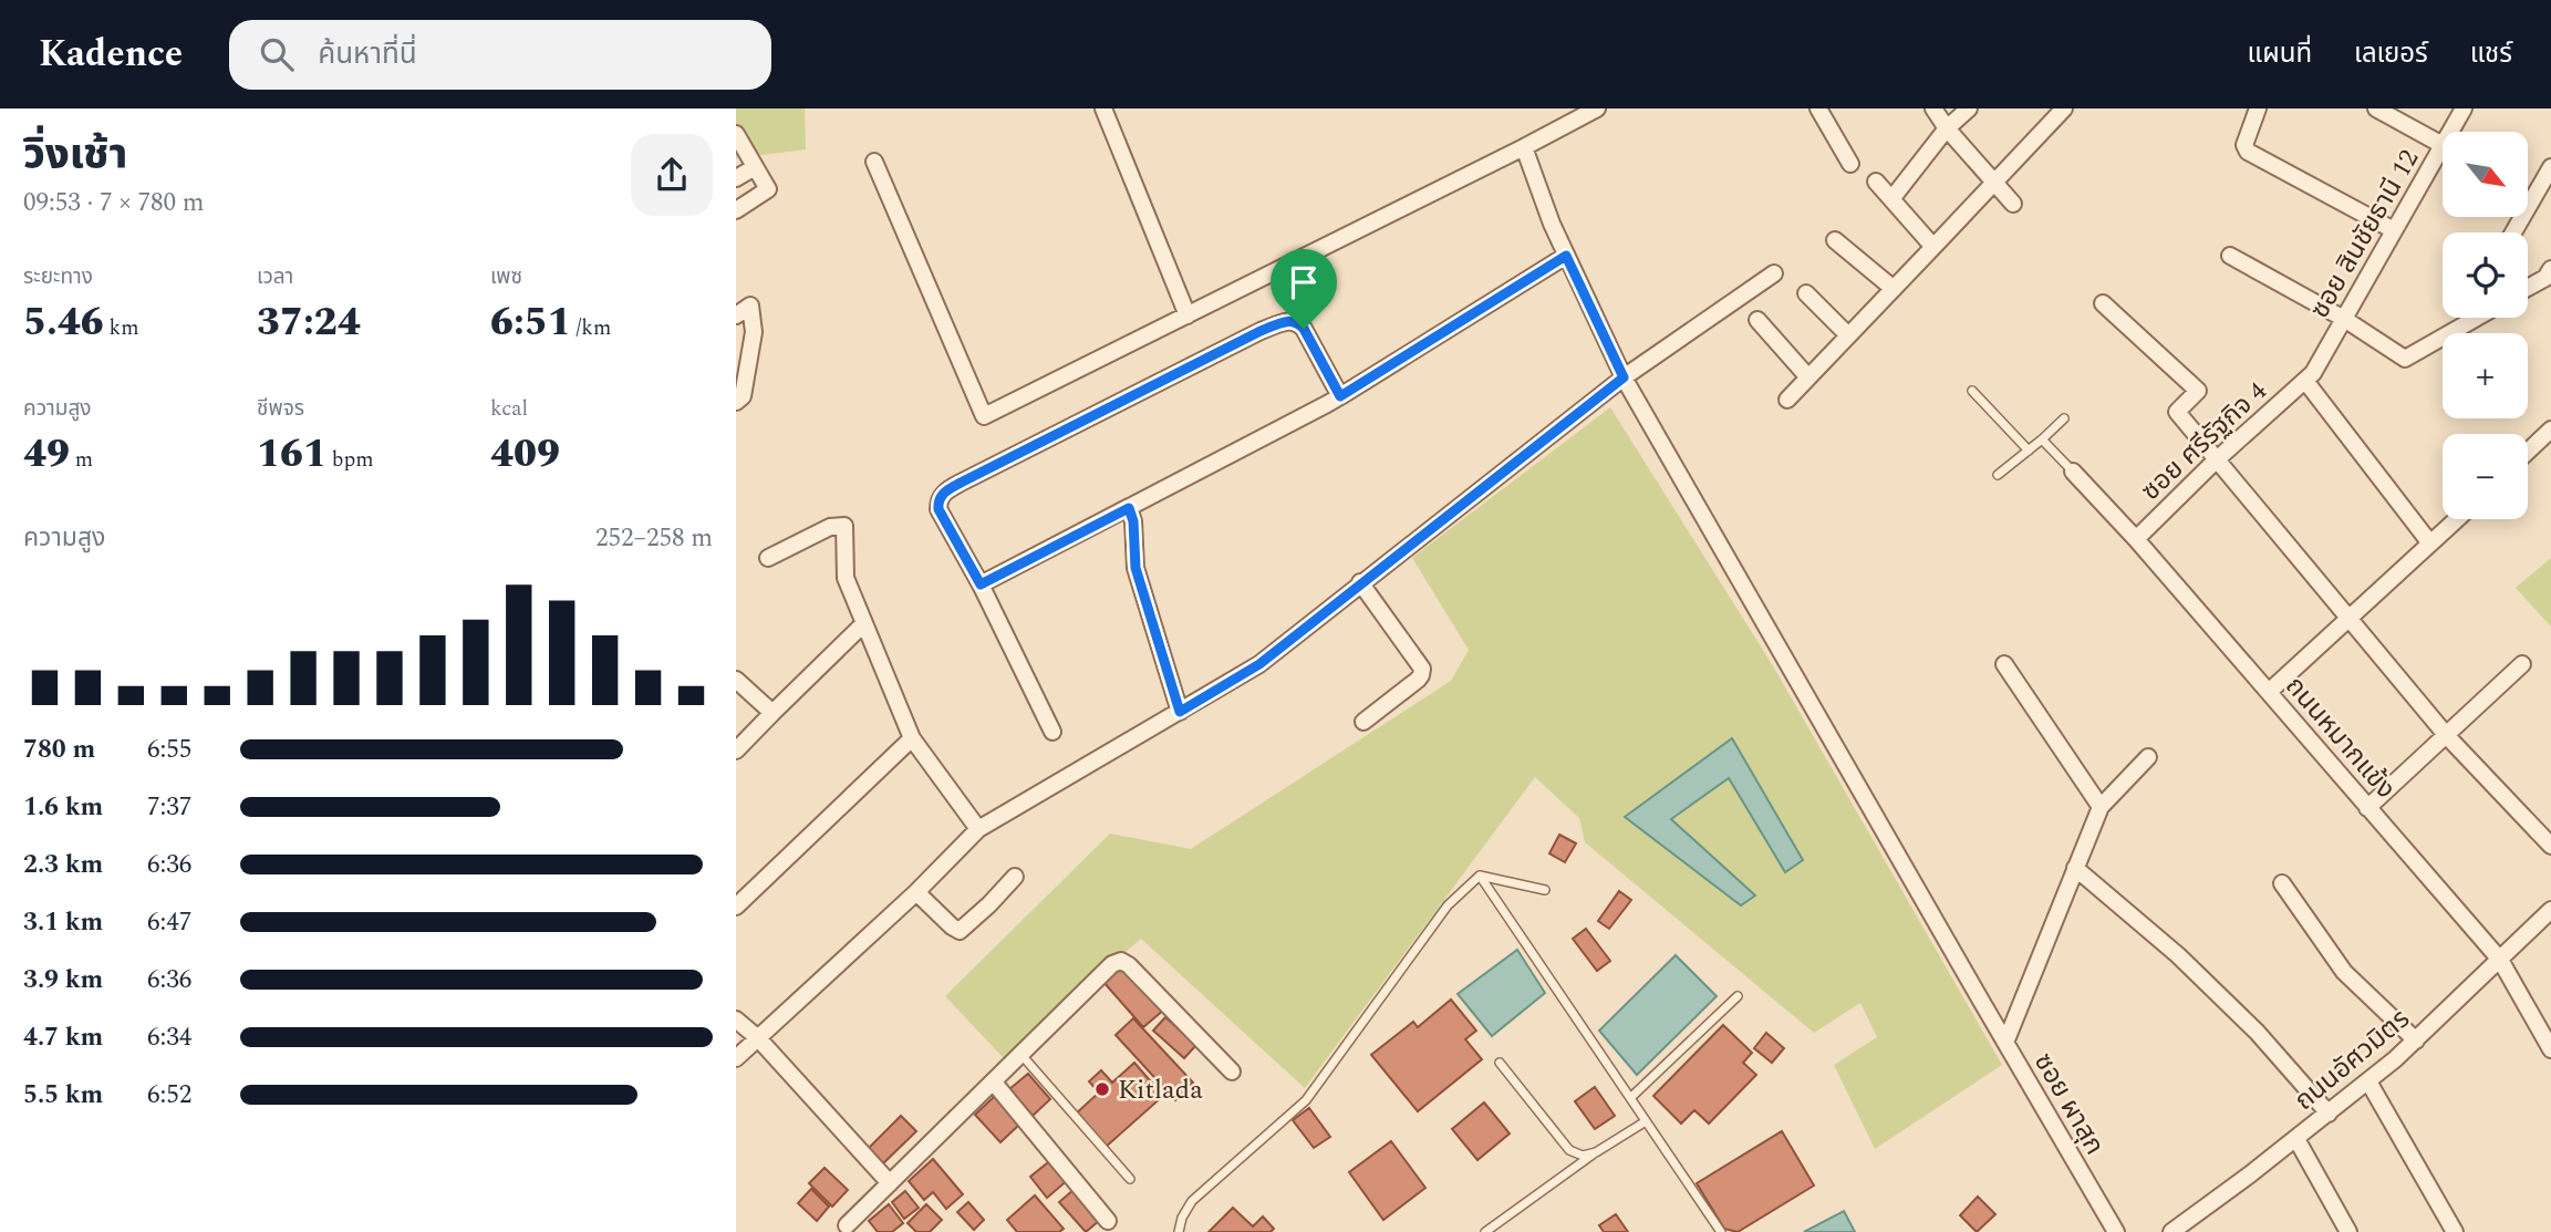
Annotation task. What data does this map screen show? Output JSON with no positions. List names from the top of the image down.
{
  "streets": {
    "street": [
      "ซอย สินชัยธานี 12",
      "ซอย ศรีรัฐกิจ 4",
      "ถนนหมากแข้ง",
      "ถนนอัศวมิตร",
      "ซอย ผาสุก"
    ]
  },
  "crossings": [
    ["ซอย สินชัยธานี 12", "ซอย ศรีรัฐกิจ 4"],
    ["ซอย ศรีรัฐกิจ 4", "ถนนหมากแข้ง"],
    ["ถนนหมากแข้ง", "ถนนอัศวมิตร"]
  ],
  "places": ["Kitlada"],
  "north": "bottom right",
  "page": {
    "header": "Kadence",
    "search": "ค้นหาที่นี่",
    "nav": ["แผนที่", "เลเยอร์", "แชร์"],
    "heading": ["วิ่งเช้า", "09:53 · 7 × 780 m"],
    "map_buttons": ["+", "−"],
    "stats": [
      ["ระยะทาง", "5.46 km"],
      ["เวลา", "37:24"],
      ["เพซ", "6:51 /km"],
      ["ความสูง", "49 m"],
      ["ชีพจร", "161 bpm"],
      ["kcal", "409"]
    ],
    "chart": ["ความสูง", "252–258 m"],
    "list": [
      {
        "name": "780 m",
        "note": "6:55"
      },
      {
        "name": "1.6 km",
        "note": "7:37"
      },
      {
        "name": "2.3 km",
        "note": "6:36"
      },
      {
        "name": "3.1 km",
        "note": "6:47"
      },
      {
        "name": "3.9 km",
        "note": "6:36"
      },
      {
        "name": "4.7 km",
        "note": "6:34"
      },
      {
        "name": "5.5 km",
        "note": "6:52"
      }
    ]
  }
}
